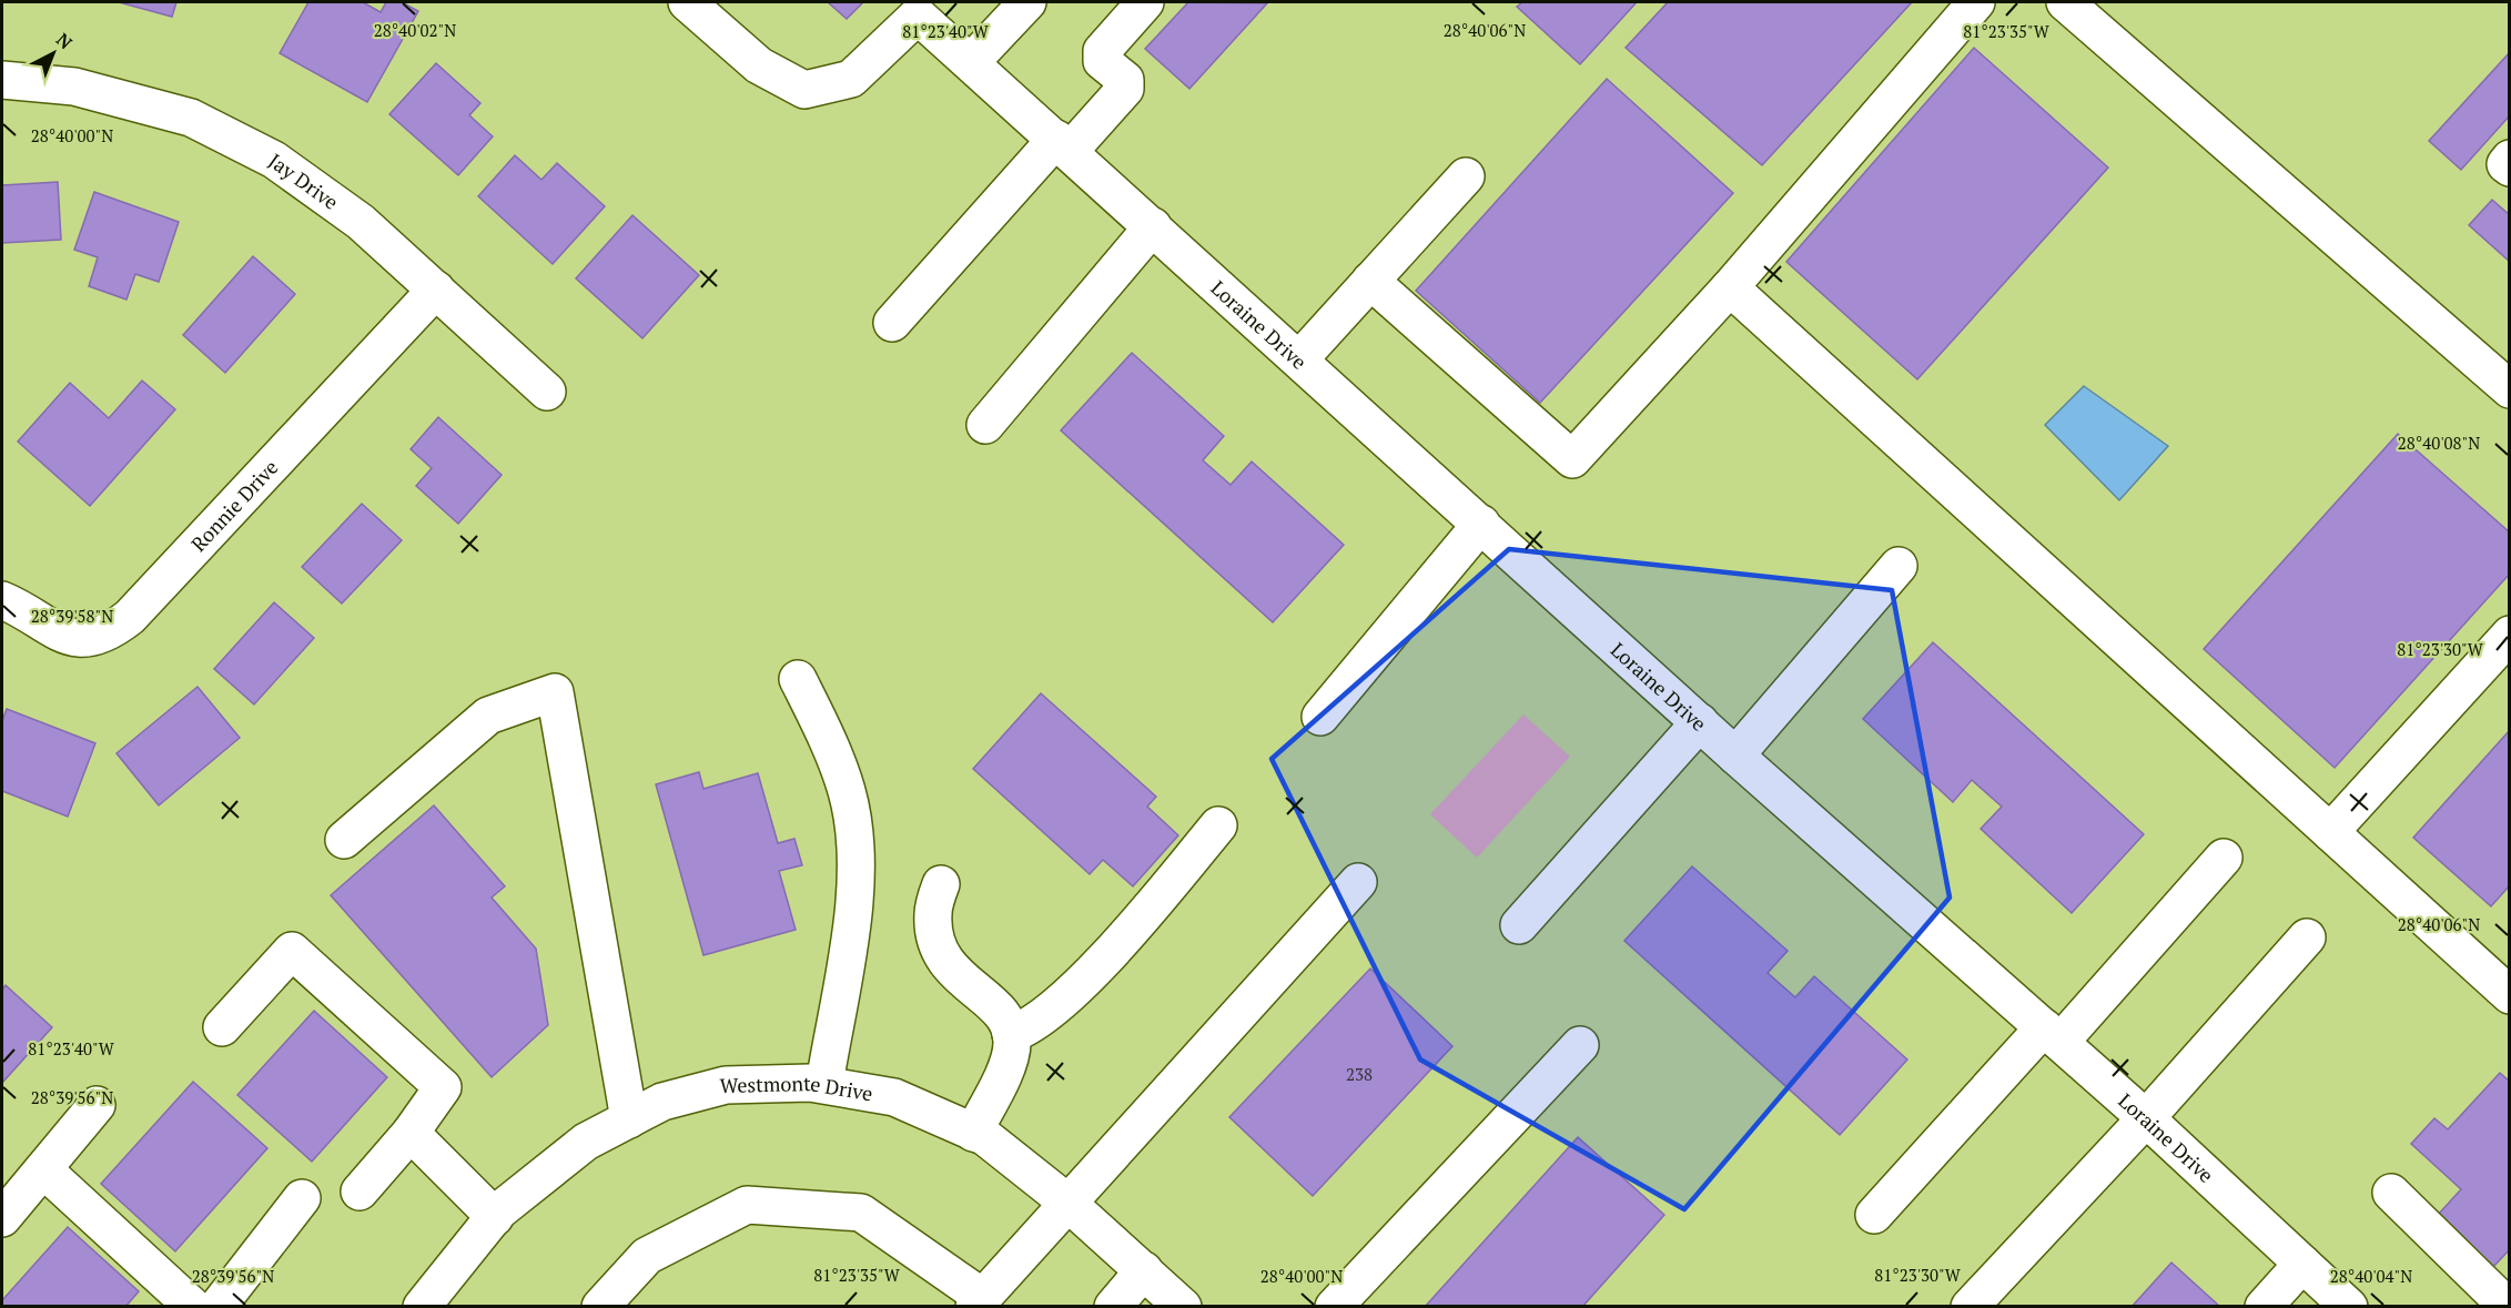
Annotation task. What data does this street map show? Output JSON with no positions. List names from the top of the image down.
{
  "streets": {
    "street": [
      "Jay Drive",
      "Loraine Drive",
      "Ronnie Drive",
      "Westmonte Drive"
    ]
  },
  "crossings": [
    ["Jay Drive", "Ronnie Drive"]
  ],
  "house_numbers": ["238"],
  "north": "top right",
  "coordinates": [
    "28°40'02\"N",
    "28°40'06\"N",
    "81°23'40\"W",
    "81°23'35\"W",
    "28°40'00\"N",
    "28°40'08\"N",
    "28°39'58\"N",
    "81°23'30\"W",
    "28°39'56\"N",
    "28°40'04\"N"
  ]
}
